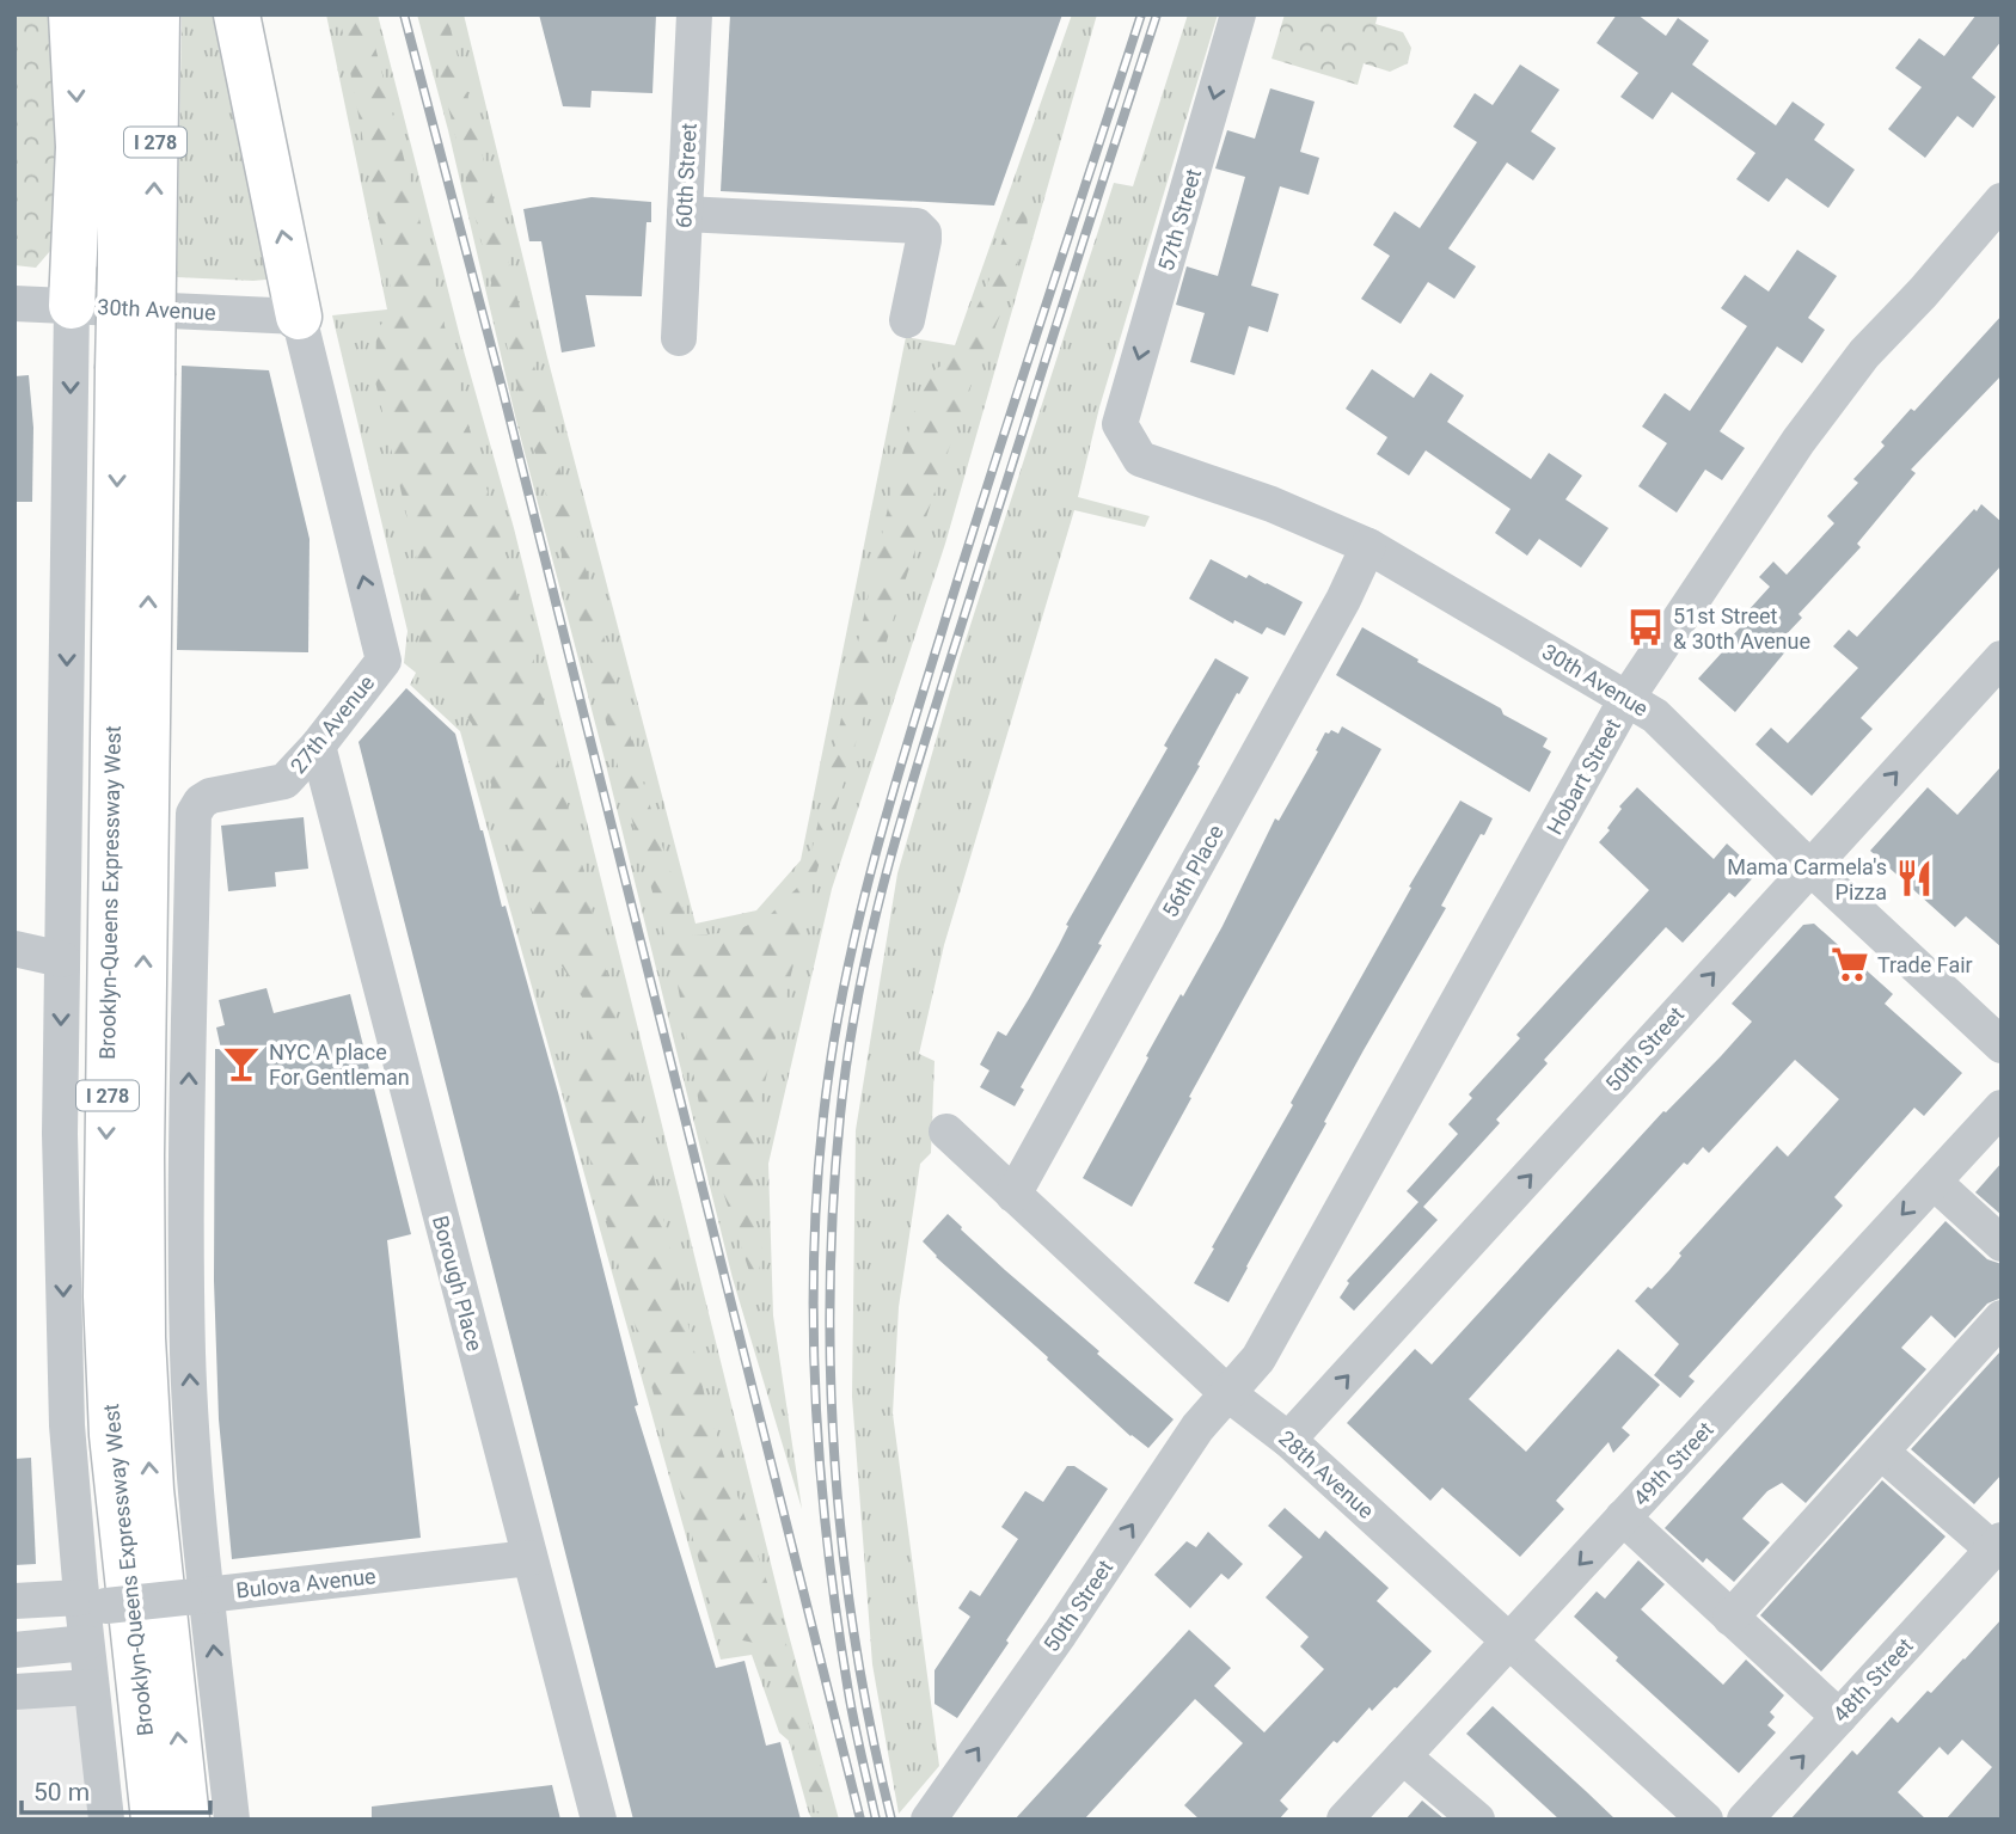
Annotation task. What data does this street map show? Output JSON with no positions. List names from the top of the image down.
{
  "streets": {
    "highway": ["I 278", "Brooklyn-Queens Expressway West"],
    "street": [
      "60th Street",
      "57th Street",
      "30th Avenue",
      "27th Avenue",
      "Hobart Street",
      "56th Place",
      "50th Street",
      "Borough Place",
      "49th Street",
      "28th Avenue",
      "Bulova Avenue",
      "48th Street"
    ]
  },
  "crossings": [
    ["57th Street", "30th Avenue"],
    ["30th Avenue", "27th Avenue"],
    ["30th Avenue", "Hobart Street"],
    ["30th Avenue", "56th Place"],
    ["30th Avenue", "Brooklyn-Queens Expressway West"],
    ["30th Avenue", "50th Street"],
    ["27th Avenue", "Borough Place"],
    ["27th Avenue", "Bulova Avenue"],
    ["Hobart Street", "50th Street"],
    ["Hobart Street", "28th Avenue"],
    ["56th Place", "28th Avenue"],
    ["Brooklyn-Queens Expressway West", "Bulova Avenue"],
    ["50th Street", "28th Avenue"],
    ["Borough Place", "Bulova Avenue"],
    ["49th Street", "28th Avenue"]
  ],
  "one_way": [
    "57th Street",
    "27th Avenue",
    "50th Street",
    "48th Street"
  ],
  "places": {
    "bus stop": ["51st Street & 30th Avenue"],
    "restaurant": ["Mama Carmela's Pizza"],
    "supermarket": ["Trade Fair"],
    "bar": ["NYC A place For Gentleman"]
  },
  "scale_bar": "50 m"
}
